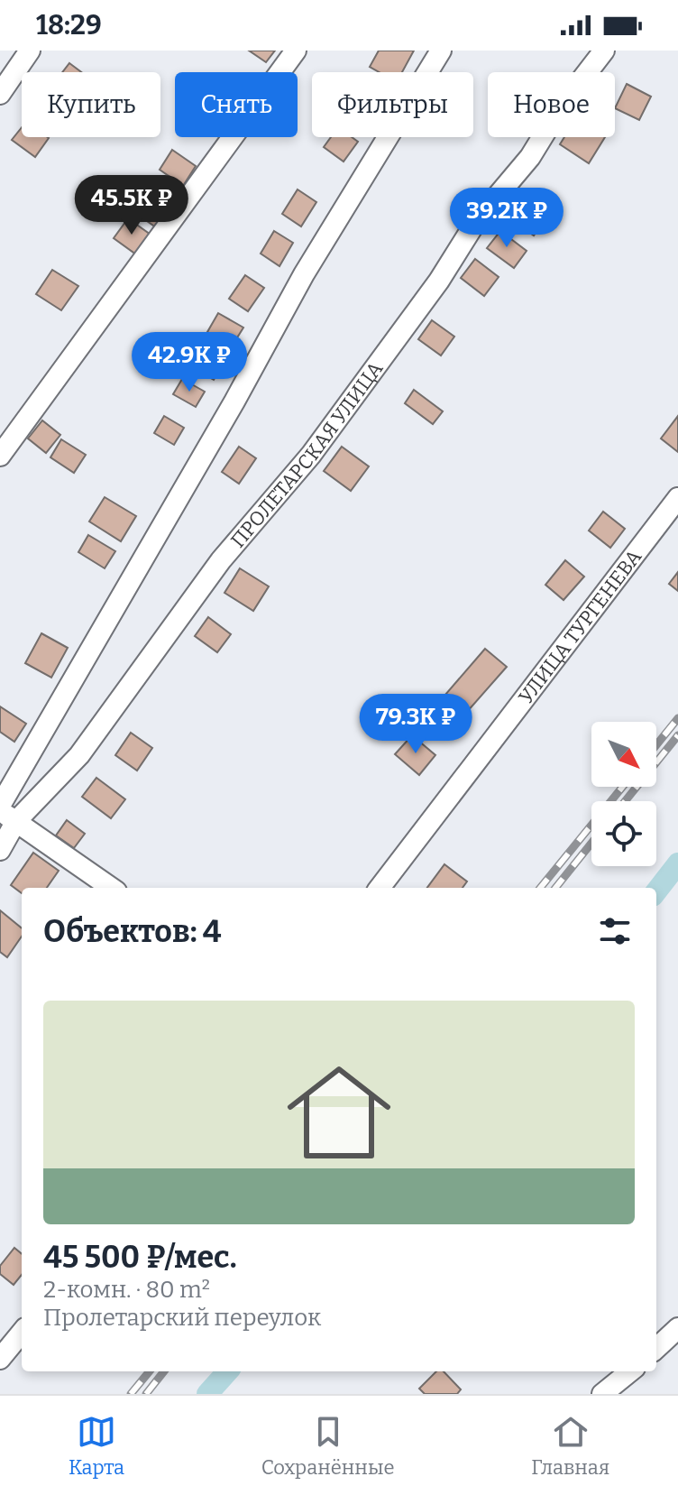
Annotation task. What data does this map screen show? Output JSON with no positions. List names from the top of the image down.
{
  "streets": {
    "street": ["ПРОЛЕТАРСКАЯ УЛИЦА", "УЛИЦА ТУРГЕНЕВА"]
  },
  "north": "bottom right",
  "page": {
    "status": "18:29",
    "chip": [
      "Купить",
      "Снять",
      "Фильтры",
      "Новое"
    ],
    "price": [
      "45.5K ₽",
      "39.2K ₽",
      "42.9K ₽",
      "79.3K ₽"
    ],
    "heading": "Объектов: 4",
    "list": [
      {
        "name": "45 500 ₽/мес.",
        "note": "2-комн. · 80 m² · Пролетарский переулок"
      }
    ],
    "tabs": ["Карта", "Сохранённые", "Главная"]
  }
}
